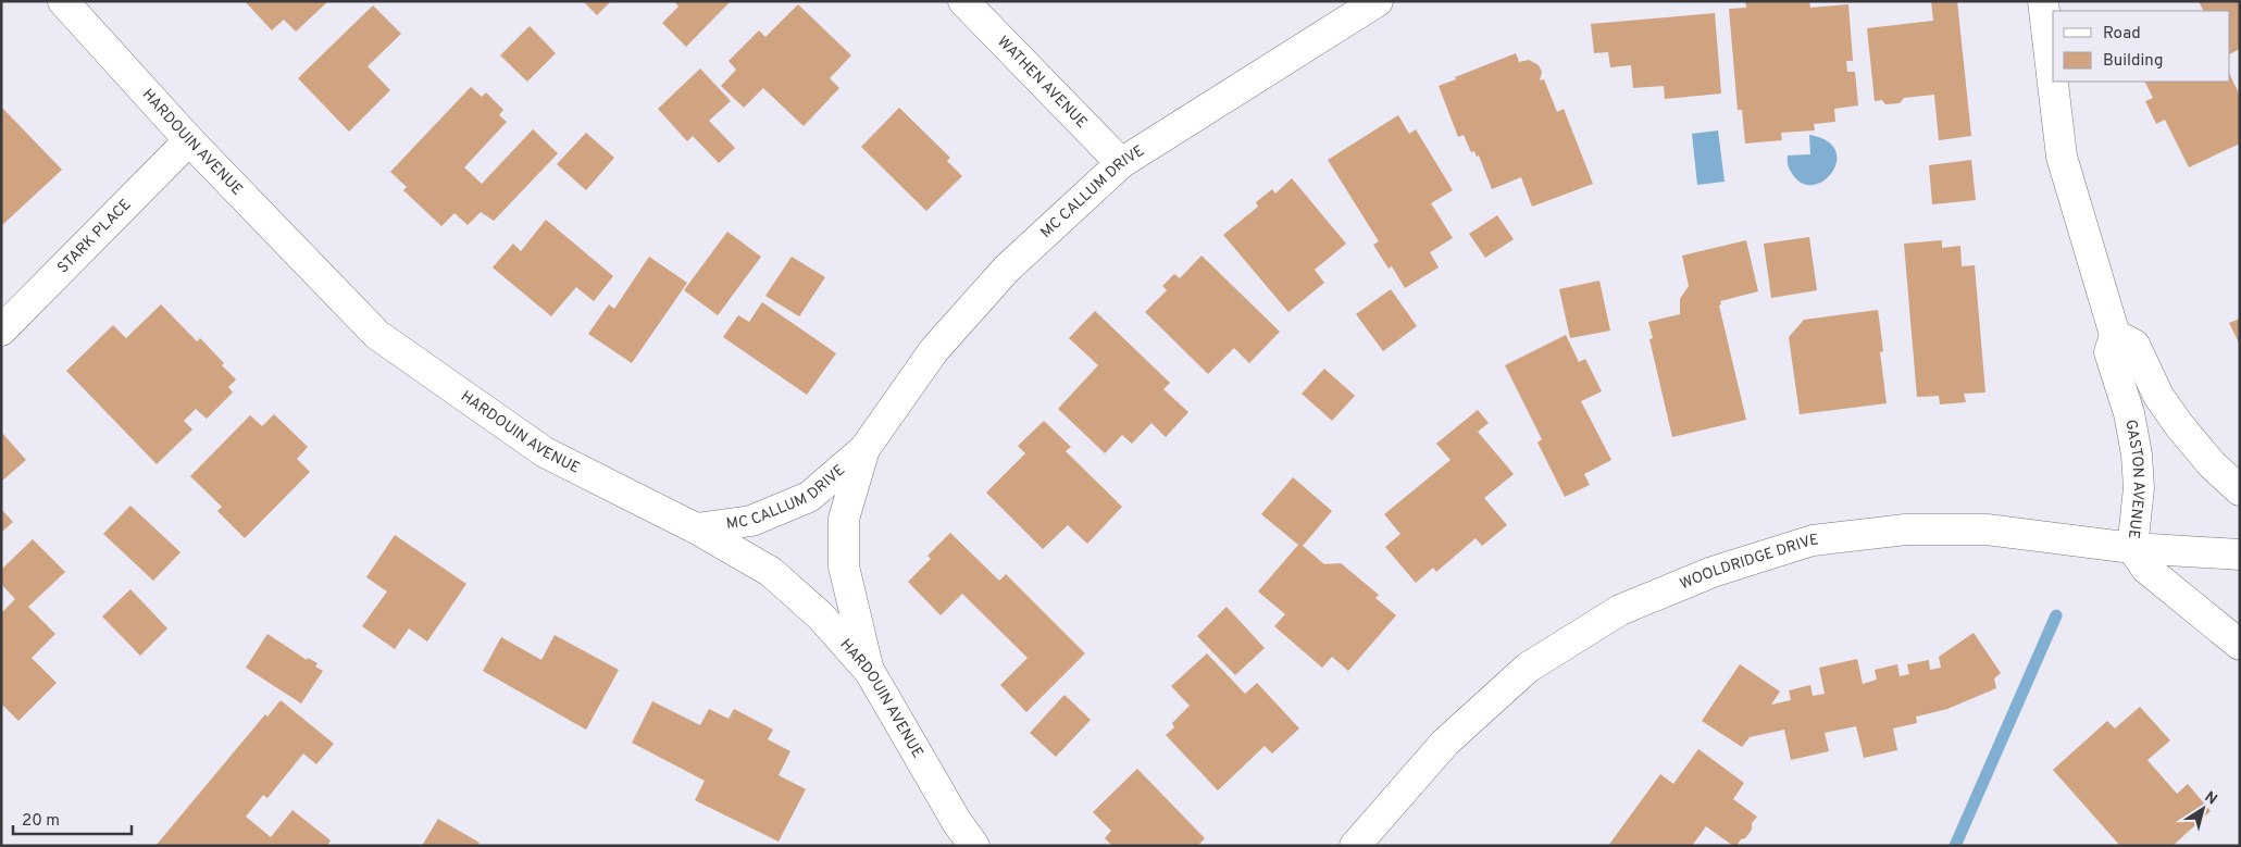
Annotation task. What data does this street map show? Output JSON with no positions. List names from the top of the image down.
{
  "streets": {
    "street": [
      "WATHEN AVENUE",
      "HARDOUIN AVENUE",
      "MC CALLUM DRIVE",
      "STARK PLACE",
      "GASTON AVENUE",
      "WOOLDRIDGE DRIVE"
    ]
  },
  "crossings": [
    ["WATHEN AVENUE", "MC CALLUM DRIVE"],
    ["HARDOUIN AVENUE", "MC CALLUM DRIVE"],
    ["HARDOUIN AVENUE", "STARK PLACE"],
    ["GASTON AVENUE", "WOOLDRIDGE DRIVE"]
  ],
  "legend": ["Road", "Building"],
  "scale_bar": "20 m",
  "north": "top right"
}
